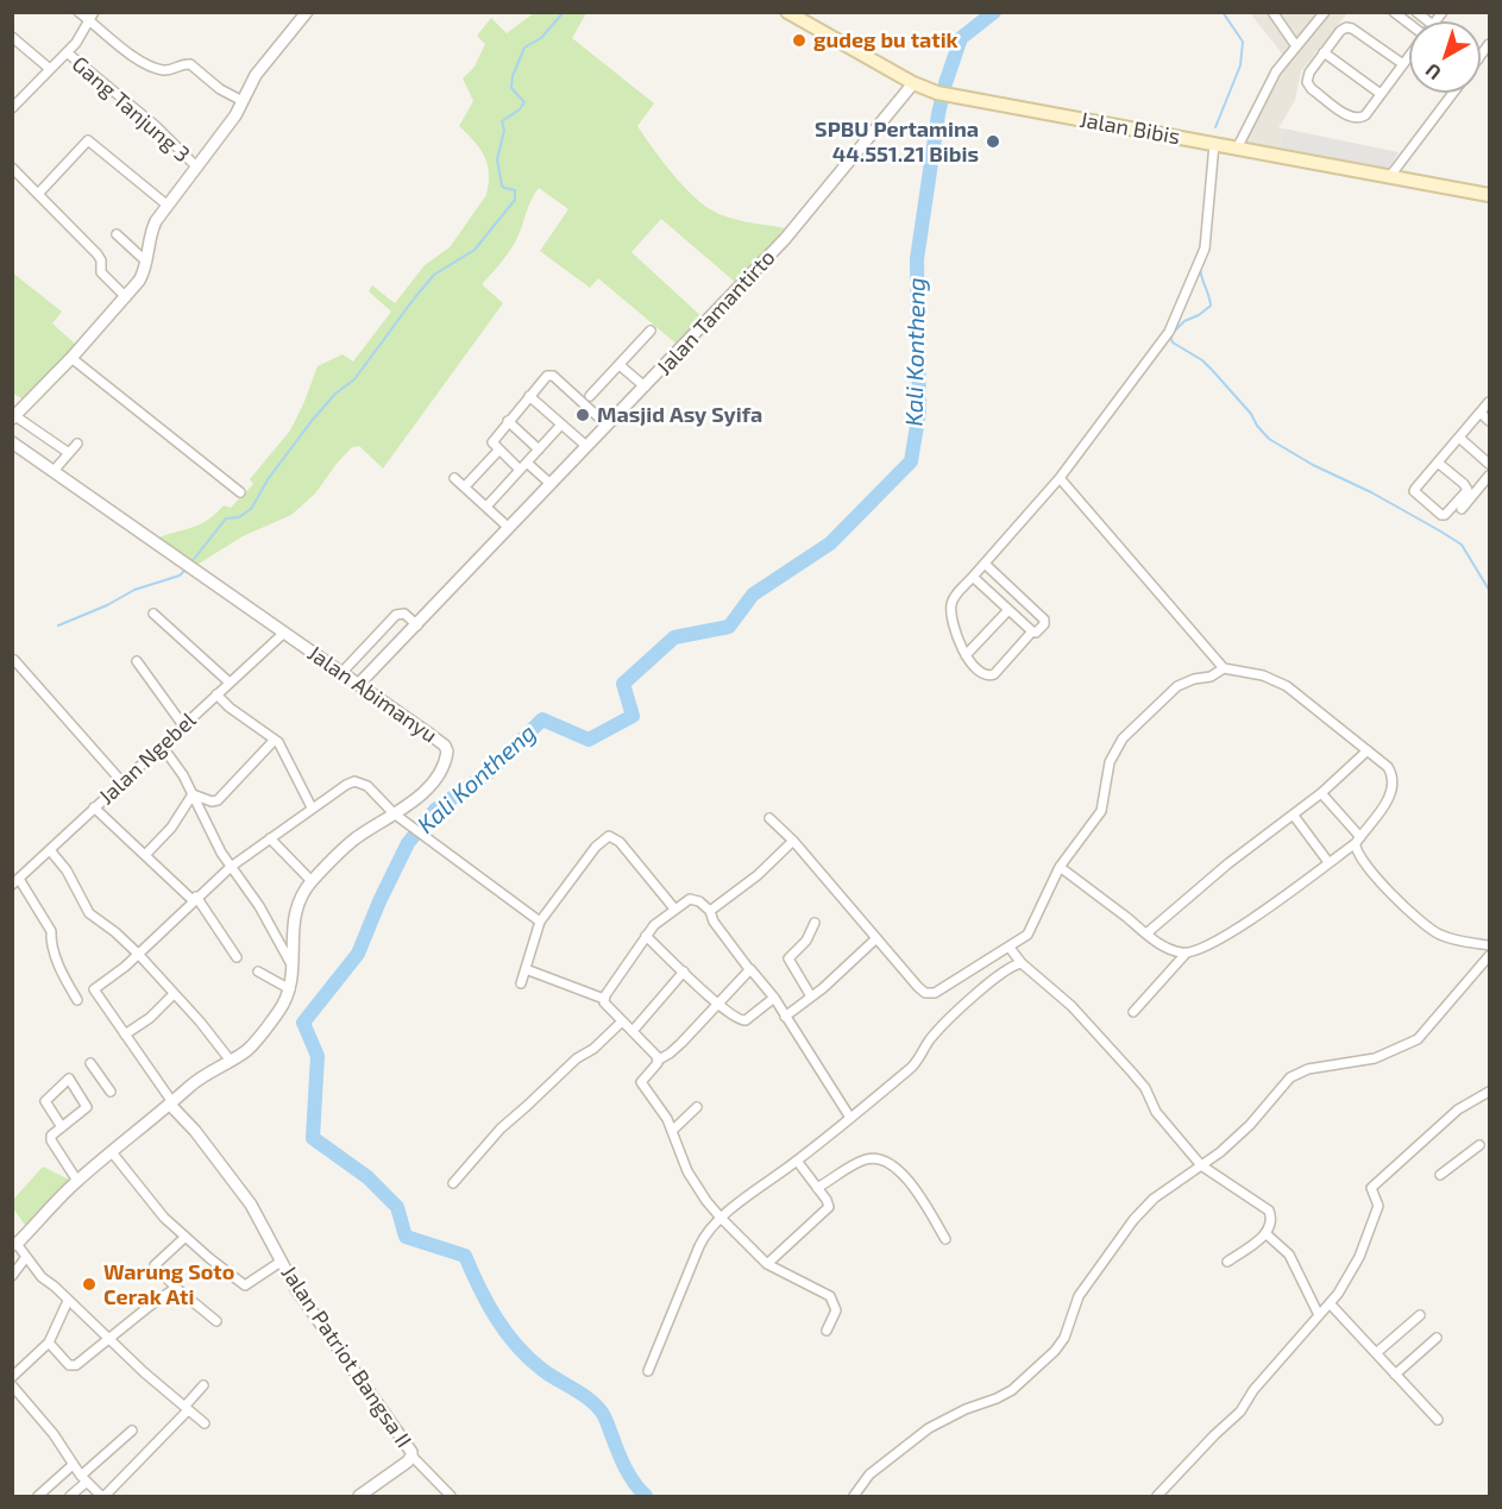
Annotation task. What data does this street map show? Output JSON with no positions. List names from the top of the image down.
{
  "streets": {
    "main road": ["Jalan Bibis"],
    "street": [
      "Gang Tanjung 3",
      "Jalan Tamantirto",
      "Jalan Abimanyu",
      "Jalan Ngebel",
      "Jalan Patriot Bangsa II"
    ]
  },
  "crossings": [
    ["Jalan Bibis", "Jalan Tamantirto"],
    ["Jalan Tamantirto", "Jalan Abimanyu"],
    ["Jalan Abimanyu", "Jalan Ngebel"]
  ],
  "water": ["Kali Kontheng"],
  "places": [
    "gudeg bu tatik",
    "SPBU Pertamina 44.551.21 Bibis",
    "Masjid Asy Syifa",
    "Warung Soto Cerak Ati"
  ],
  "north": "bottom left"
}
